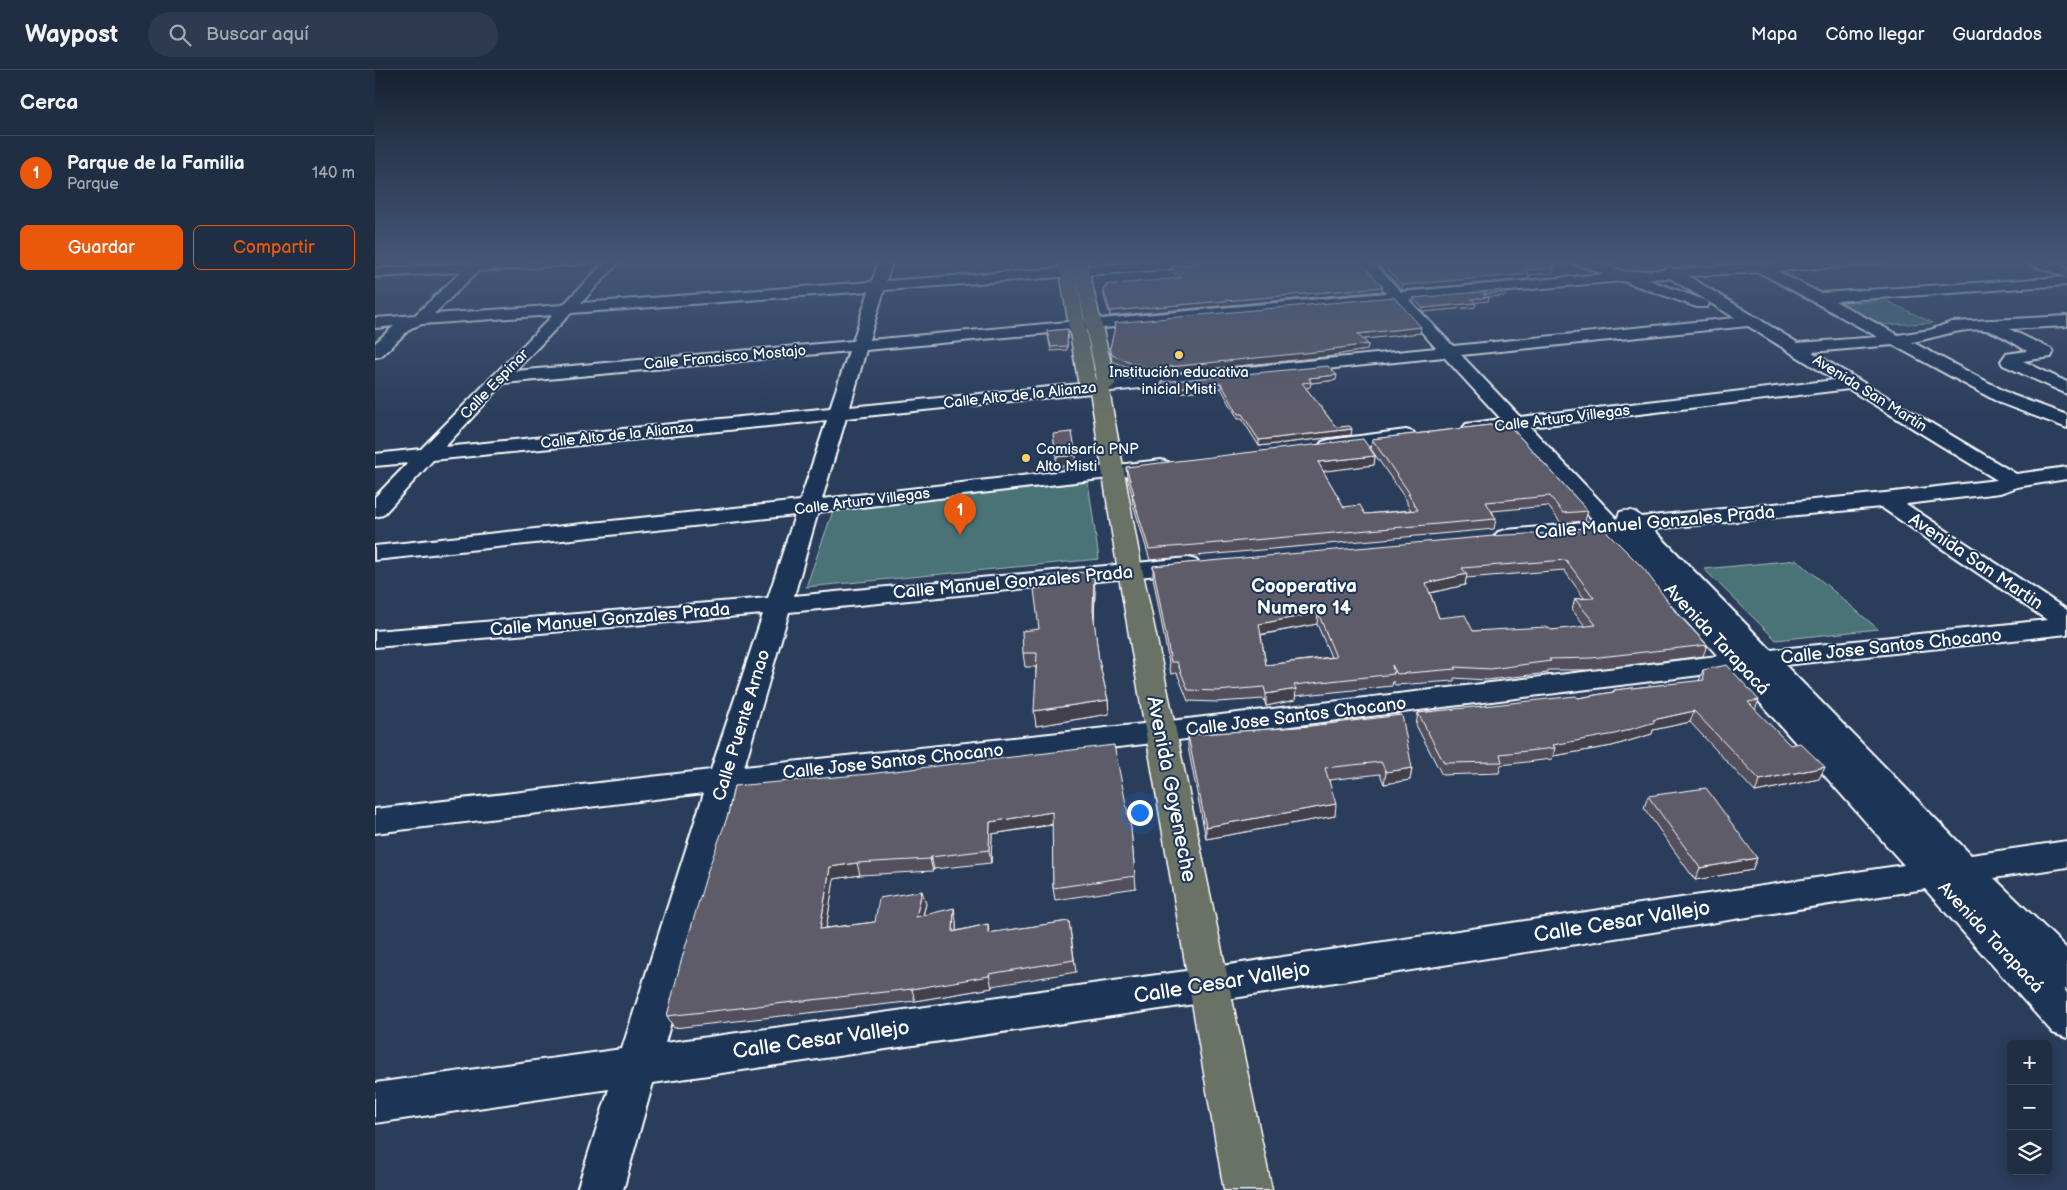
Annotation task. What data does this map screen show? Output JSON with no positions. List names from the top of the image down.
{
  "streets": {
    "main road": ["Avenida Goyeneche"],
    "street": [
      "Calle Francisco Mostajo",
      "Calle Espinar",
      "Avenida San Martín",
      "Calle Alto de la Alianza",
      "Calle Arturo Villegas",
      "Calle Manuel Gonzales Prada",
      "Avenida San Martin",
      "Avenida Tarapacá",
      "Calle Jose Santos Chocano",
      "Calle Puente Arnao",
      "Calle Cesar Vallejo"
    ]
  },
  "crossings": [
    ["Calle Francisco Mostajo", "Calle Espinar"],
    ["Calle Francisco Mostajo", "Calle Puente Arnao"],
    ["Calle Francisco Mostajo", "Avenida Goyeneche"],
    ["Calle Espinar", "Calle Alto de la Alianza"],
    ["Avenida San Martín", "Calle Alto de la Alianza"],
    ["Avenida San Martín", "Calle Arturo Villegas"],
    ["Avenida San Martín", "Calle Manuel Gonzales Prada"],
    ["Calle Alto de la Alianza", "Avenida Tarapacá"],
    ["Calle Alto de la Alianza", "Calle Puente Arnao"],
    ["Calle Alto de la Alianza", "Avenida Goyeneche"],
    ["Calle Arturo Villegas", "Avenida Tarapacá"],
    ["Calle Arturo Villegas", "Calle Puente Arnao"],
    ["Calle Arturo Villegas", "Avenida Goyeneche"],
    ["Calle Manuel Gonzales Prada", "Avenida San Martin"],
    ["Calle Manuel Gonzales Prada", "Avenida Tarapacá"],
    ["Calle Manuel Gonzales Prada", "Calle Puente Arnao"],
    ["Calle Manuel Gonzales Prada", "Avenida Goyeneche"],
    ["Avenida Tarapacá", "Calle Jose Santos Chocano"],
    ["Avenida Tarapacá", "Calle Cesar Vallejo"],
    ["Calle Jose Santos Chocano", "Calle Puente Arnao"],
    ["Calle Jose Santos Chocano", "Avenida Goyeneche"],
    ["Calle Puente Arnao", "Calle Cesar Vallejo"],
    ["Avenida Goyeneche", "Calle Cesar Vallejo"]
  ],
  "districts": ["Cooperativa Numero 14"],
  "places": ["Institución educativa inicial Misti", "Comisaría PNP Alto Misti"],
  "page": {
    "header": "Waypost",
    "search": "Buscar aquí",
    "nav": ["Mapa", "Cómo llegar", "Guardados"],
    "heading": "Cerca",
    "list": [
      {
        "mark": "1",
        "name": "Parque de la Familia",
        "note": "Parque",
        "value": "140 m"
      }
    ],
    "buttons": ["Guardar", "Compartir"],
    "pins": "1",
    "map_buttons": ["+", "−"]
  }
}
